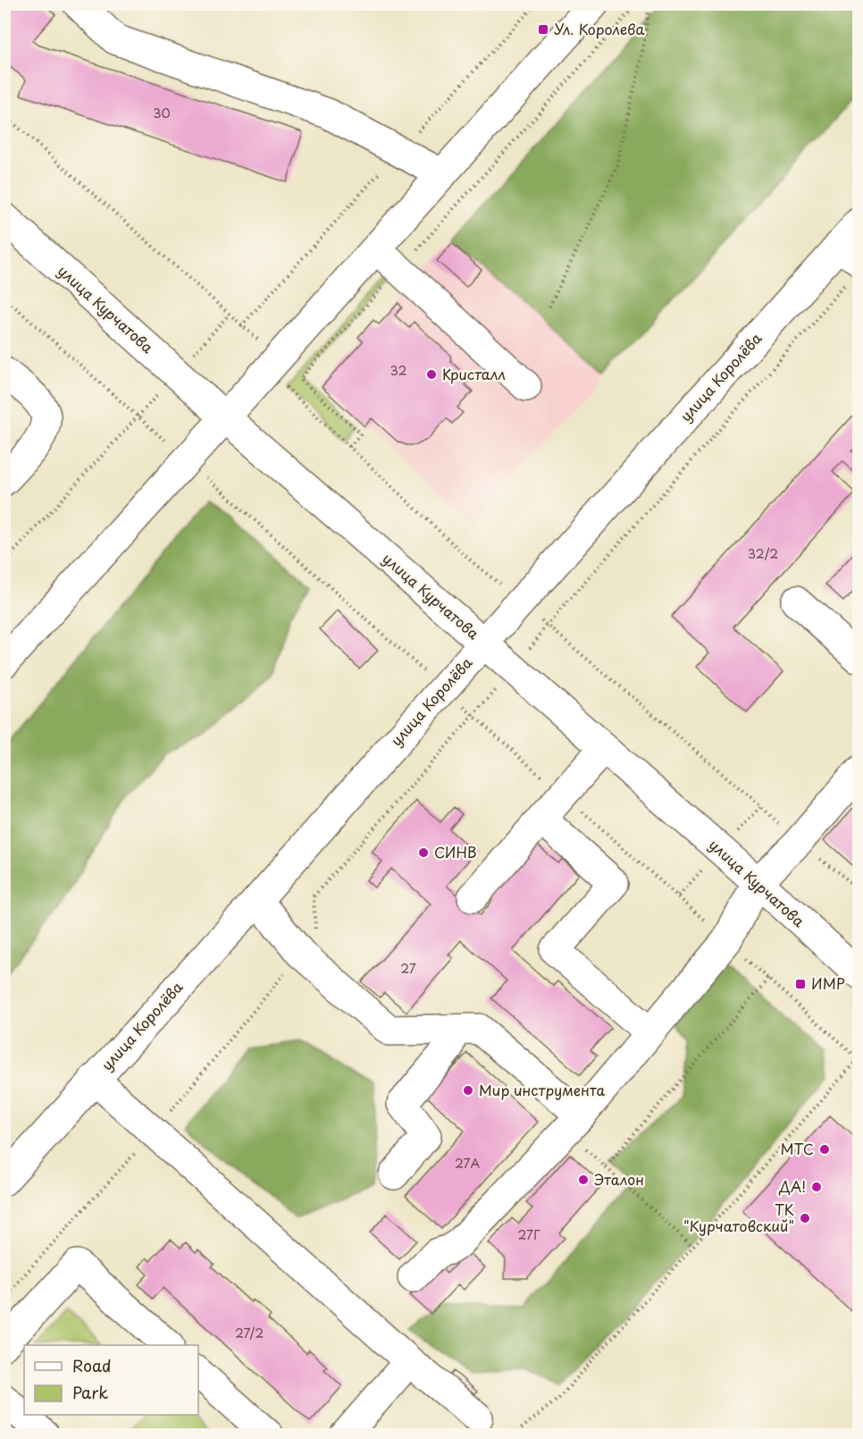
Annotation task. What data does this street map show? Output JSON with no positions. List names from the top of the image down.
{
  "streets": {
    "main road": ["улица Курчатова", "улица Королёва"]
  },
  "crossings": [
    ["улица Курчатова", "улица Королёва"]
  ],
  "places": {
    "transit": ["Ул. Королева", "ИМР"],
    "other": [
      "Кристалл",
      "СИНВ",
      "Мир инструмента",
      "МТС",
      "Эталон",
      "ДА!",
      "ТК \"Курчатовский\""
    ]
  },
  "house_numbers": [
    "30",
    "32",
    "32/2",
    "27",
    "27А",
    "27Г",
    "27/2"
  ],
  "legend": ["Road", "Park"]
}
